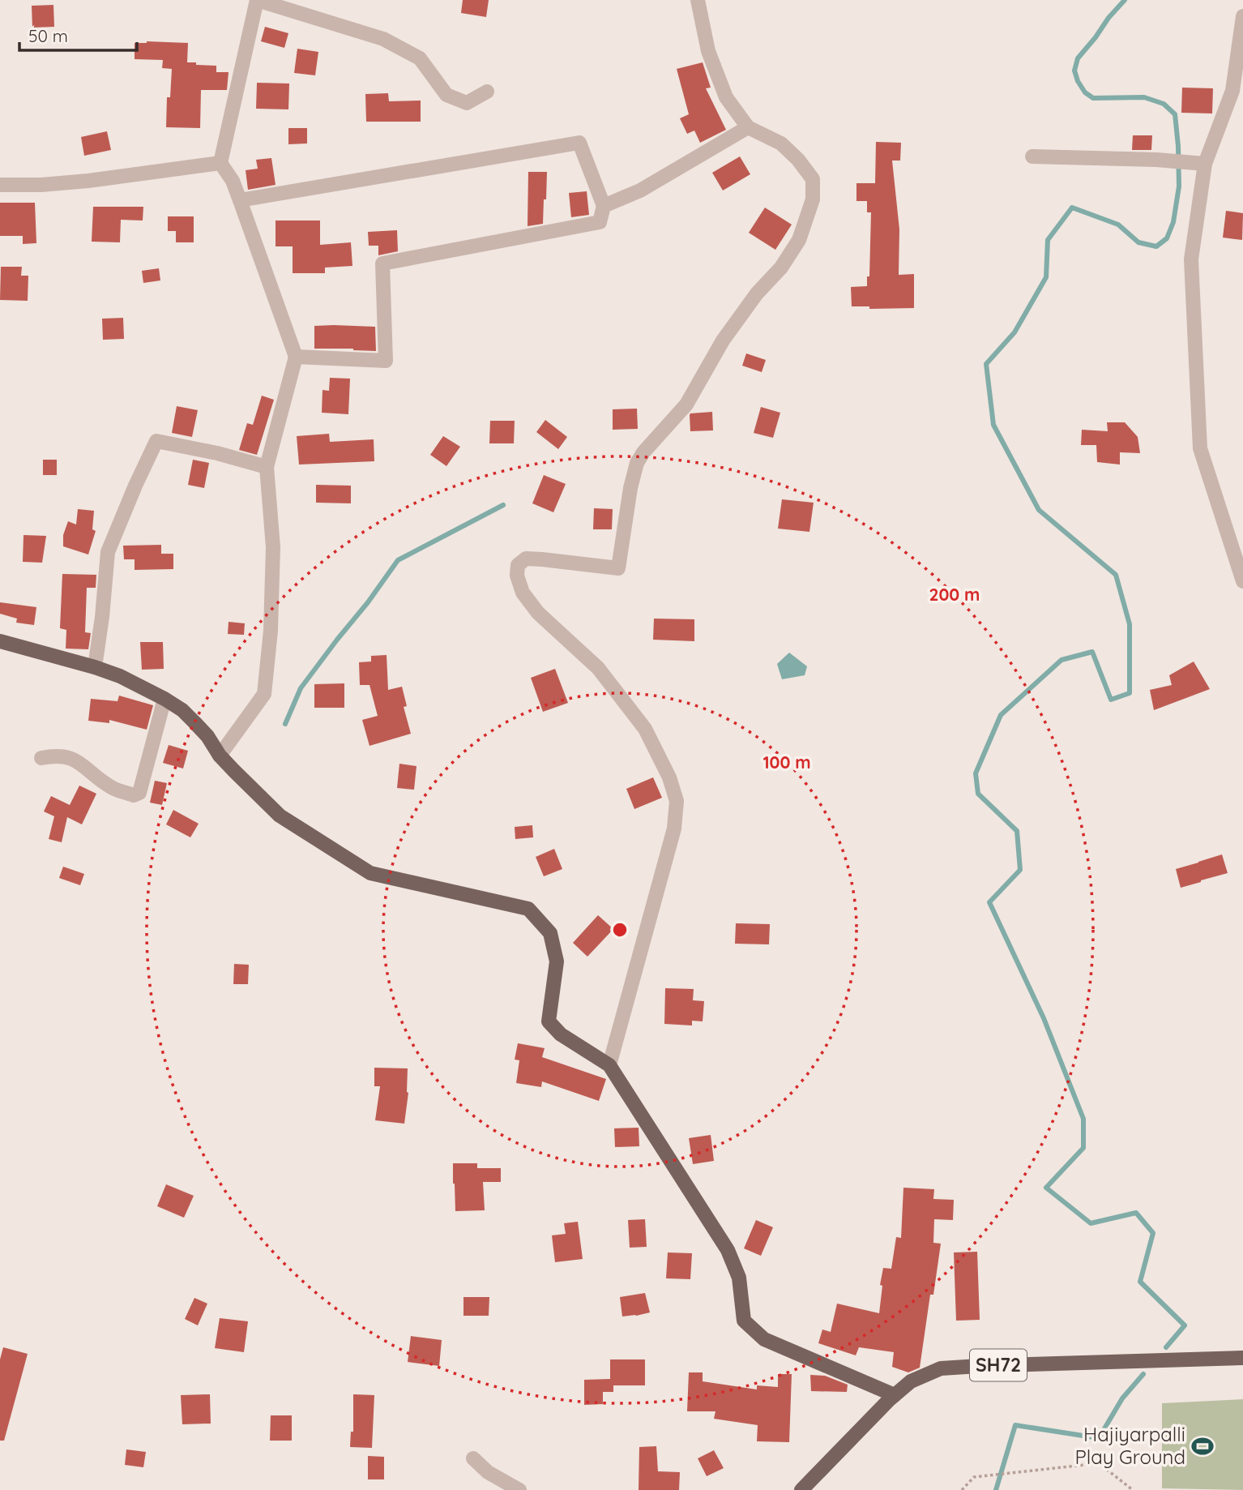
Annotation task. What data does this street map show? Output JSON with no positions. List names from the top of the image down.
{
  "streets": {
    "main road": ["SH72"]
  },
  "places": {
    "sports": ["Hajiyarpalli Play Ground"]
  },
  "scale_bar": "50 m",
  "rings": ["200 m", "100 m"]
}
